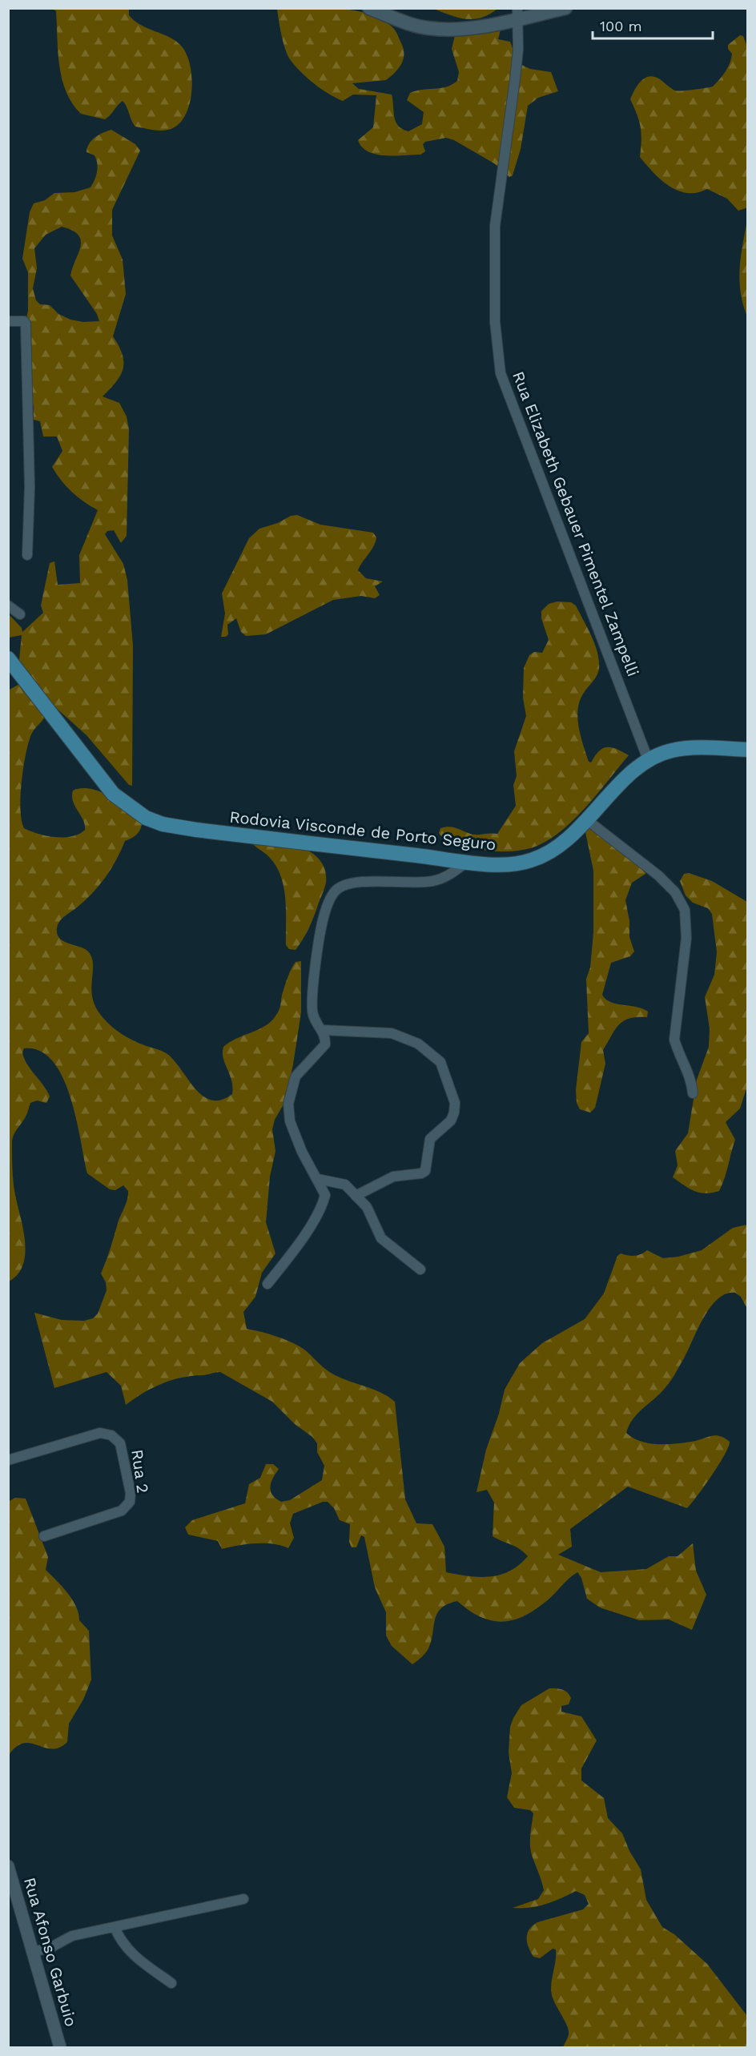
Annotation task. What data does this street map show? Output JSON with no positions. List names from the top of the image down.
{
  "streets": {
    "main road": ["Rodovia Visconde de Porto Seguro"],
    "street": ["Rua Elizabeth Gebauer Pimentel Zampelli", "Rua 2", "Rua Afonso Garbuio"]
  },
  "crossings": [
    ["Rua Elizabeth Gebauer Pimentel Zampelli", "Rodovia Visconde de Porto Seguro"]
  ],
  "scale_bar": "100 m"
}
